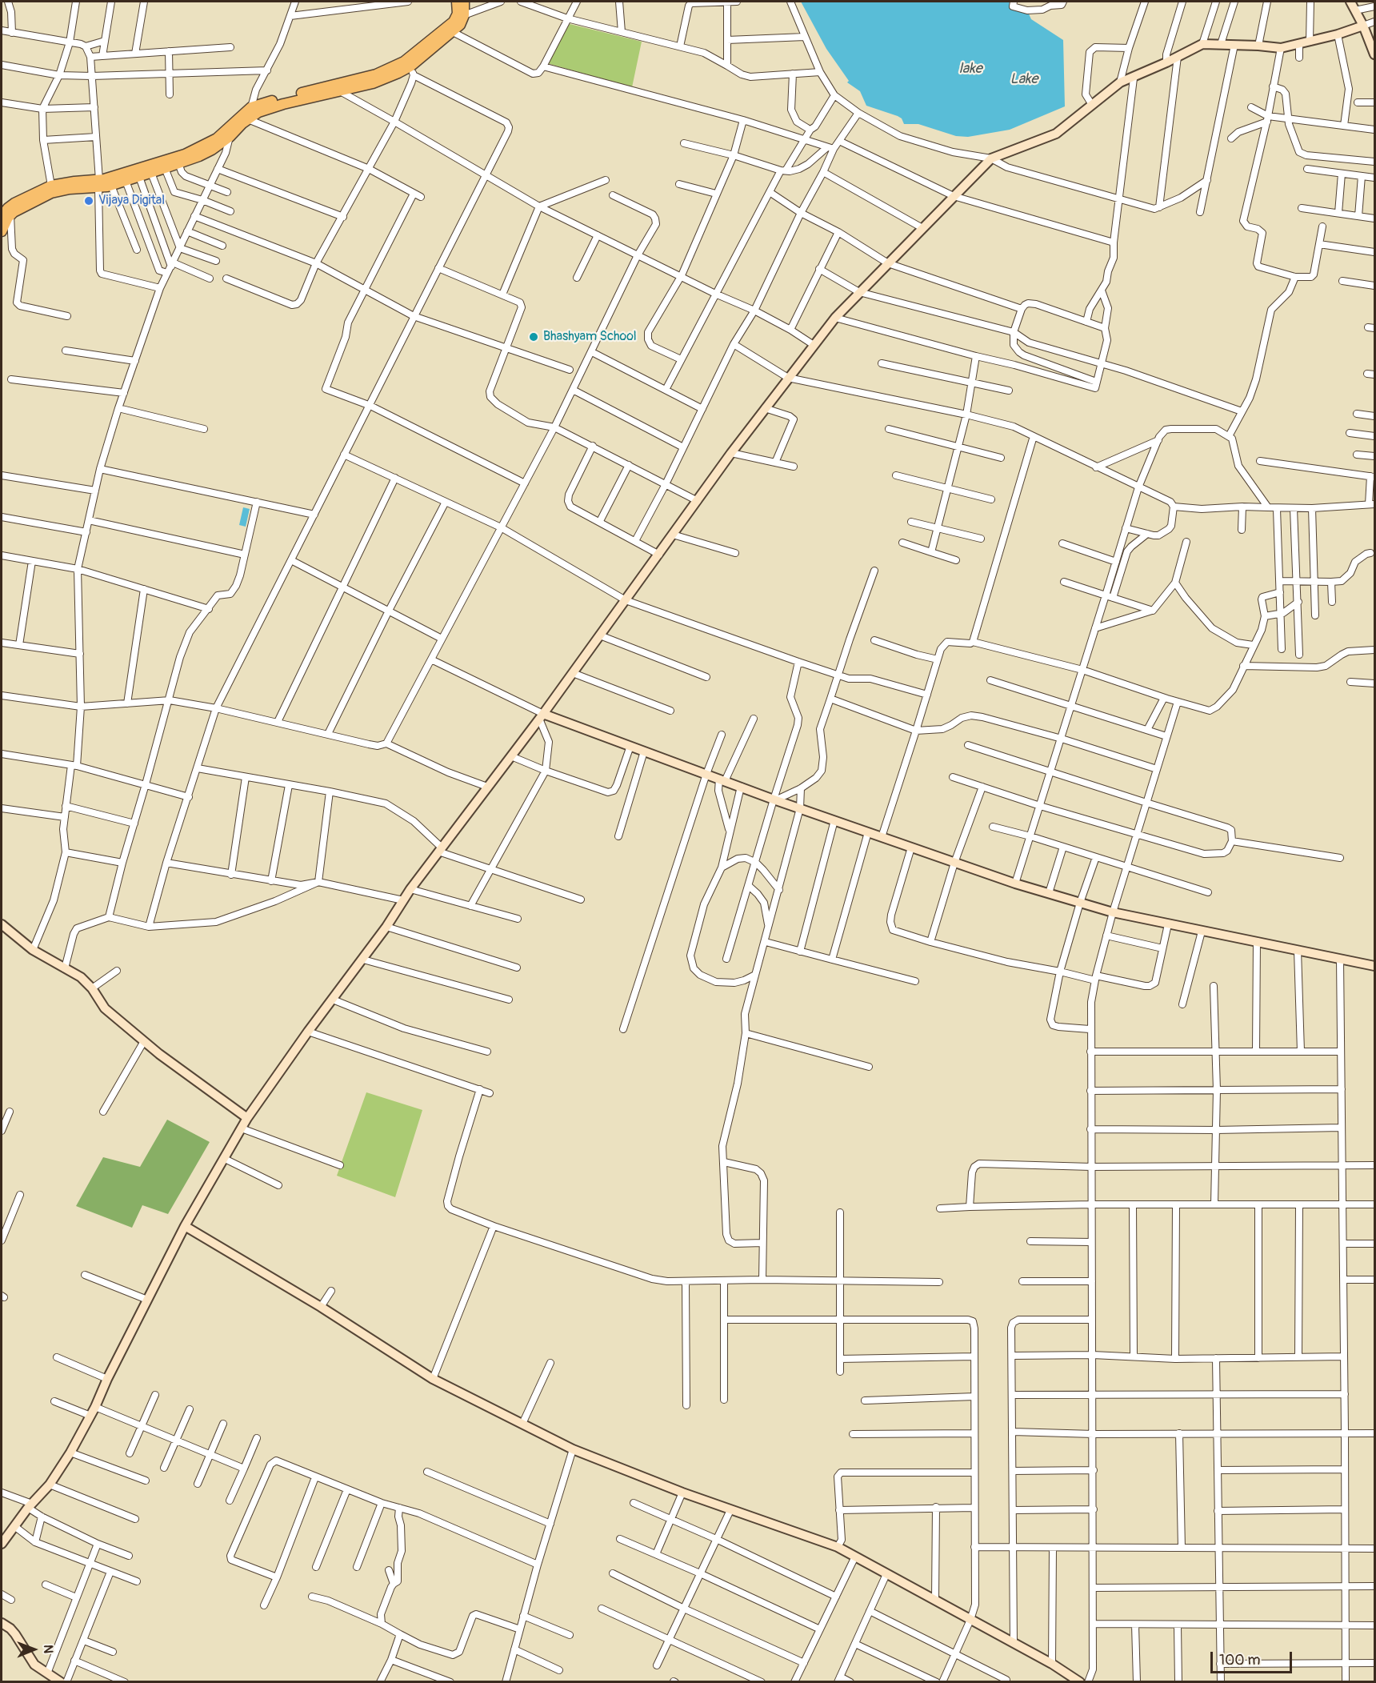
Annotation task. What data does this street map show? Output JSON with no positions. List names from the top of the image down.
{
  "water": ["lake", "Lake"],
  "places": ["Vijaya Digital", "Bhashyam School"],
  "scale_bar": "100 m",
  "north": "right"
}
